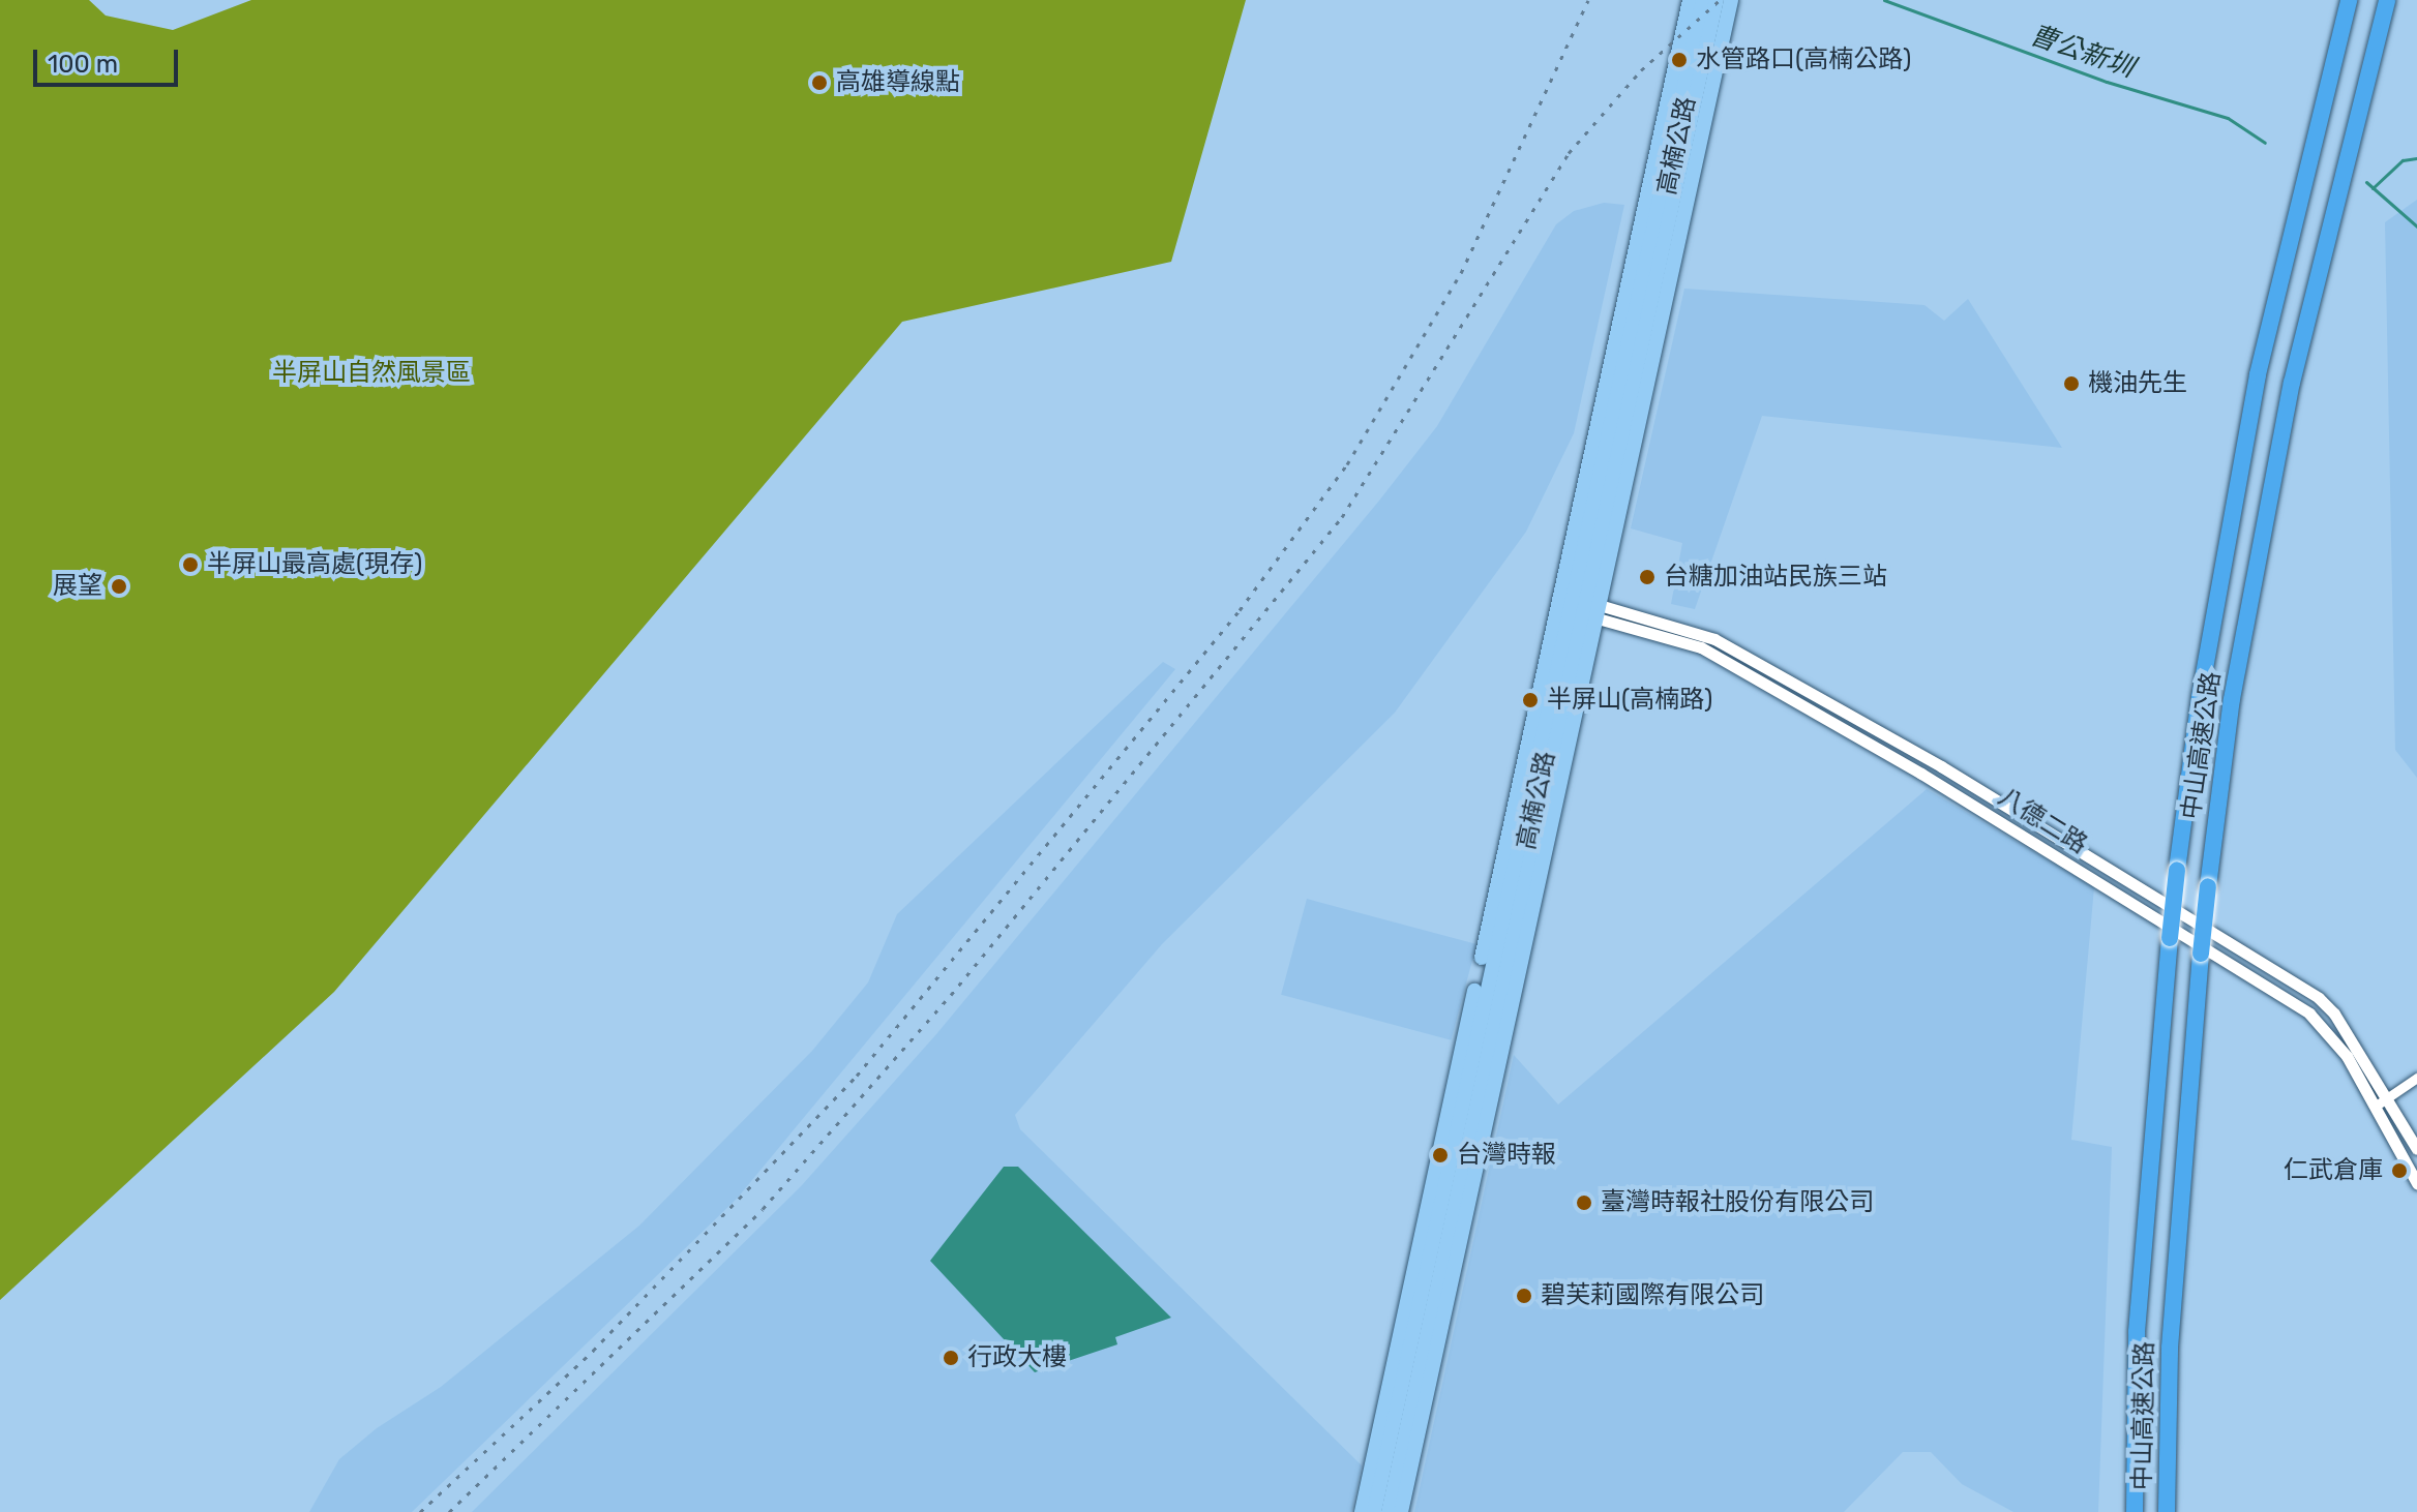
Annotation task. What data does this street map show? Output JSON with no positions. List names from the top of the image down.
{
  "streets": {
    "highway": ["中山高速公路"],
    "main road": ["高楠公路"],
    "street": ["八德二路"]
  },
  "crossings": [
    ["高楠公路", "八德二路"]
  ],
  "water": ["曹公新圳"],
  "parks": ["半屏山自然風景區"],
  "places": [
    "水管路口(高楠公路)",
    "高雄導線點",
    "機油先生",
    "半屏山最高處(現存)",
    "台糖加油站民族三站",
    "展望",
    "半屏山(高楠路)",
    "台灣時報",
    "仁武倉庫",
    "臺灣時報社股份有限公司",
    "碧芙莉國際有限公司",
    "行政大樓"
  ],
  "scale_bar": "100 m"
}
